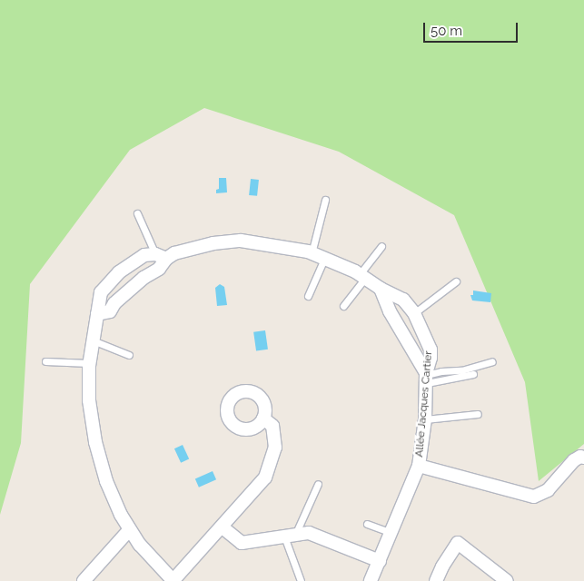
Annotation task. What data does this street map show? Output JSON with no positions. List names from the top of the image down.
{
  "streets": {
    "street": ["Allée Jacques Cartier"]
  },
  "scale_bar": "50 m"
}
